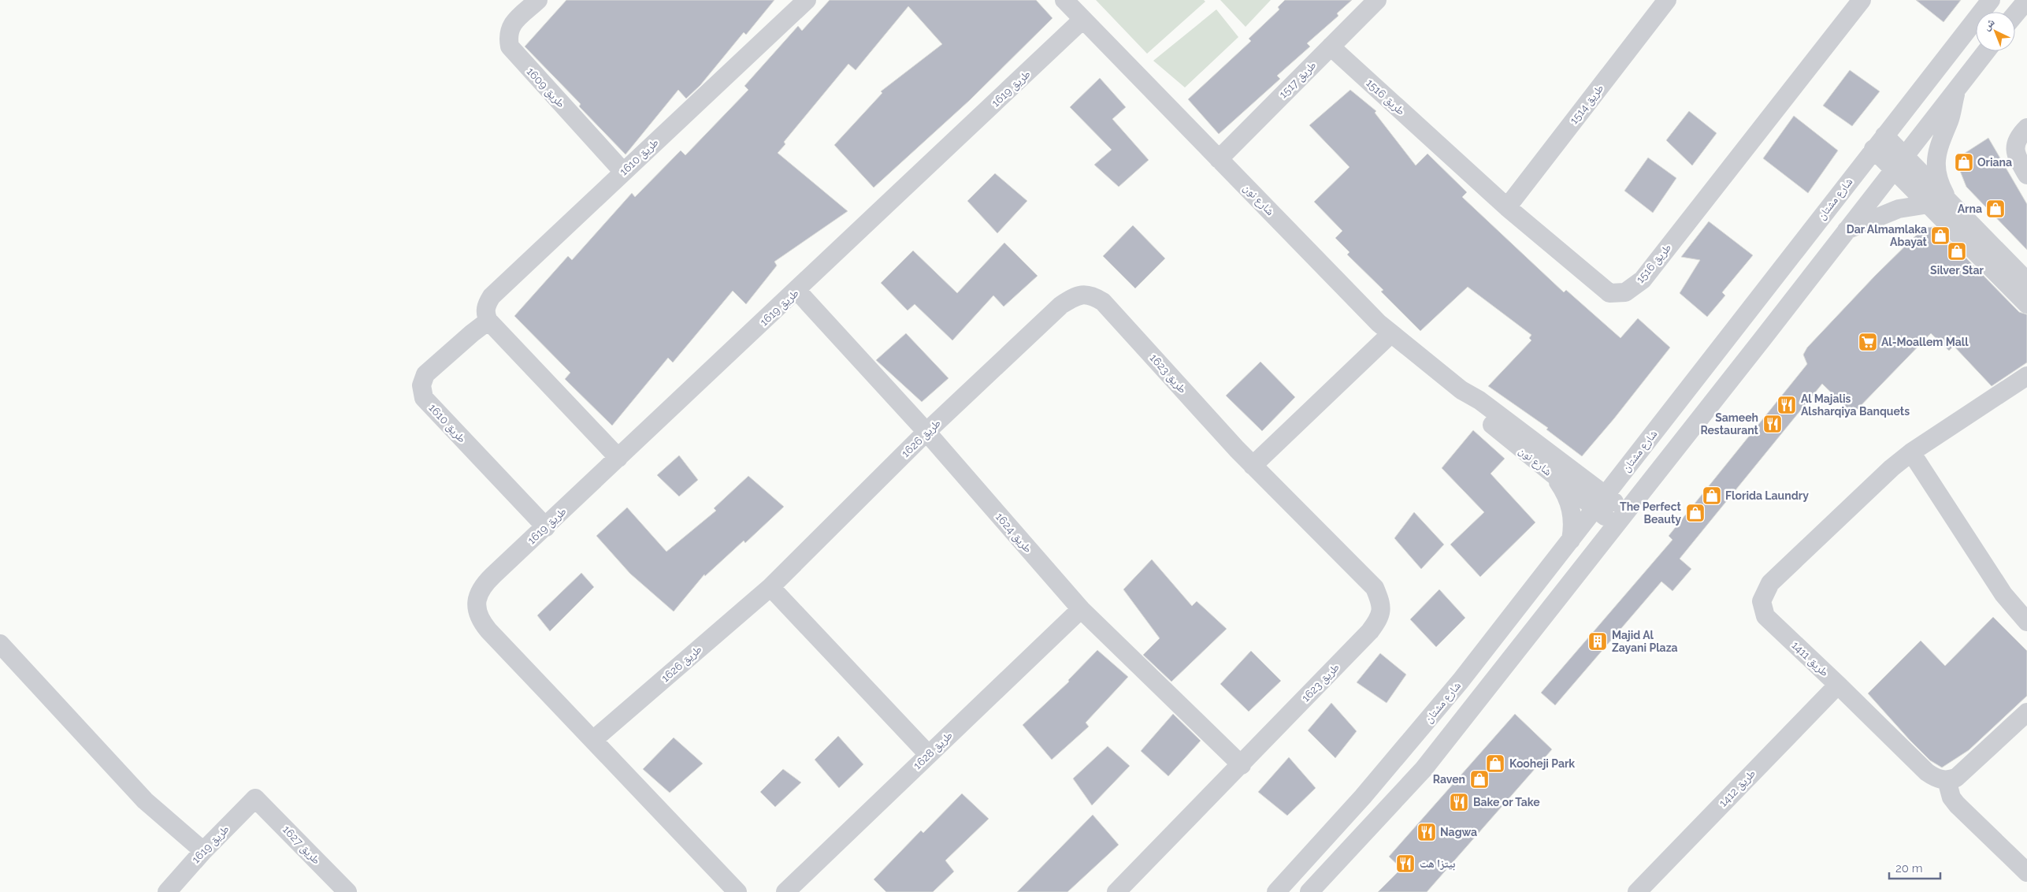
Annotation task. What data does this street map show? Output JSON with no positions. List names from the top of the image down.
{
  "streets": {
    "street": [
      "طريق 1517",
      "طريق 1609",
      "طريق 1619",
      "طريق 1516",
      "طريق 1514",
      "طريق 1610",
      "شارع مشتان",
      "شارع نون",
      "طريق 1623",
      "طريق 1626",
      "طريق 1624",
      "طريق 1411",
      "طريق 1628",
      "طريق 1412",
      "طريق 1627"
    ]
  },
  "crossings": [
    ["طريق 1517", "طريق 1516"],
    ["طريق 1517", "شارع نون"],
    ["طريق 1609", "طريق 1610"],
    ["طريق 1619", "طريق 1610"],
    ["طريق 1619", "شارع نون"],
    ["طريق 1619", "طريق 1626"],
    ["طريق 1619", "طريق 1624"],
    ["طريق 1619", "طريق 1627"],
    ["طريق 1516", "طريق 1514"],
    ["شارع مشتان", "شارع نون"],
    ["طريق 1623", "طريق 1626"],
    ["طريق 1623", "طريق 1624"],
    ["طريق 1626", "طريق 1624"],
    ["طريق 1624", "طريق 1628"],
    ["طريق 1411", "طريق 1412"]
  ],
  "places": {
    "shop": [
      "Oriana",
      "Arna",
      "Dar Almamlaka Abayat",
      "Silver Star",
      "Florida Laundry",
      "The Perfect Beauty",
      "Kooheji Park",
      "Raven"
    ],
    "supermarket": ["Al-Moallem Mall"],
    "restaurant": [
      "Al Majalis Alsharqiya Banquets",
      "Sameeh Restaurant",
      "Bake or Take",
      "Nagwa",
      "بيتزا هت"
    ],
    "building": ["Majid Al Zayani Plaza"]
  },
  "scale_bar": "20 m",
  "north": "top left"
}
